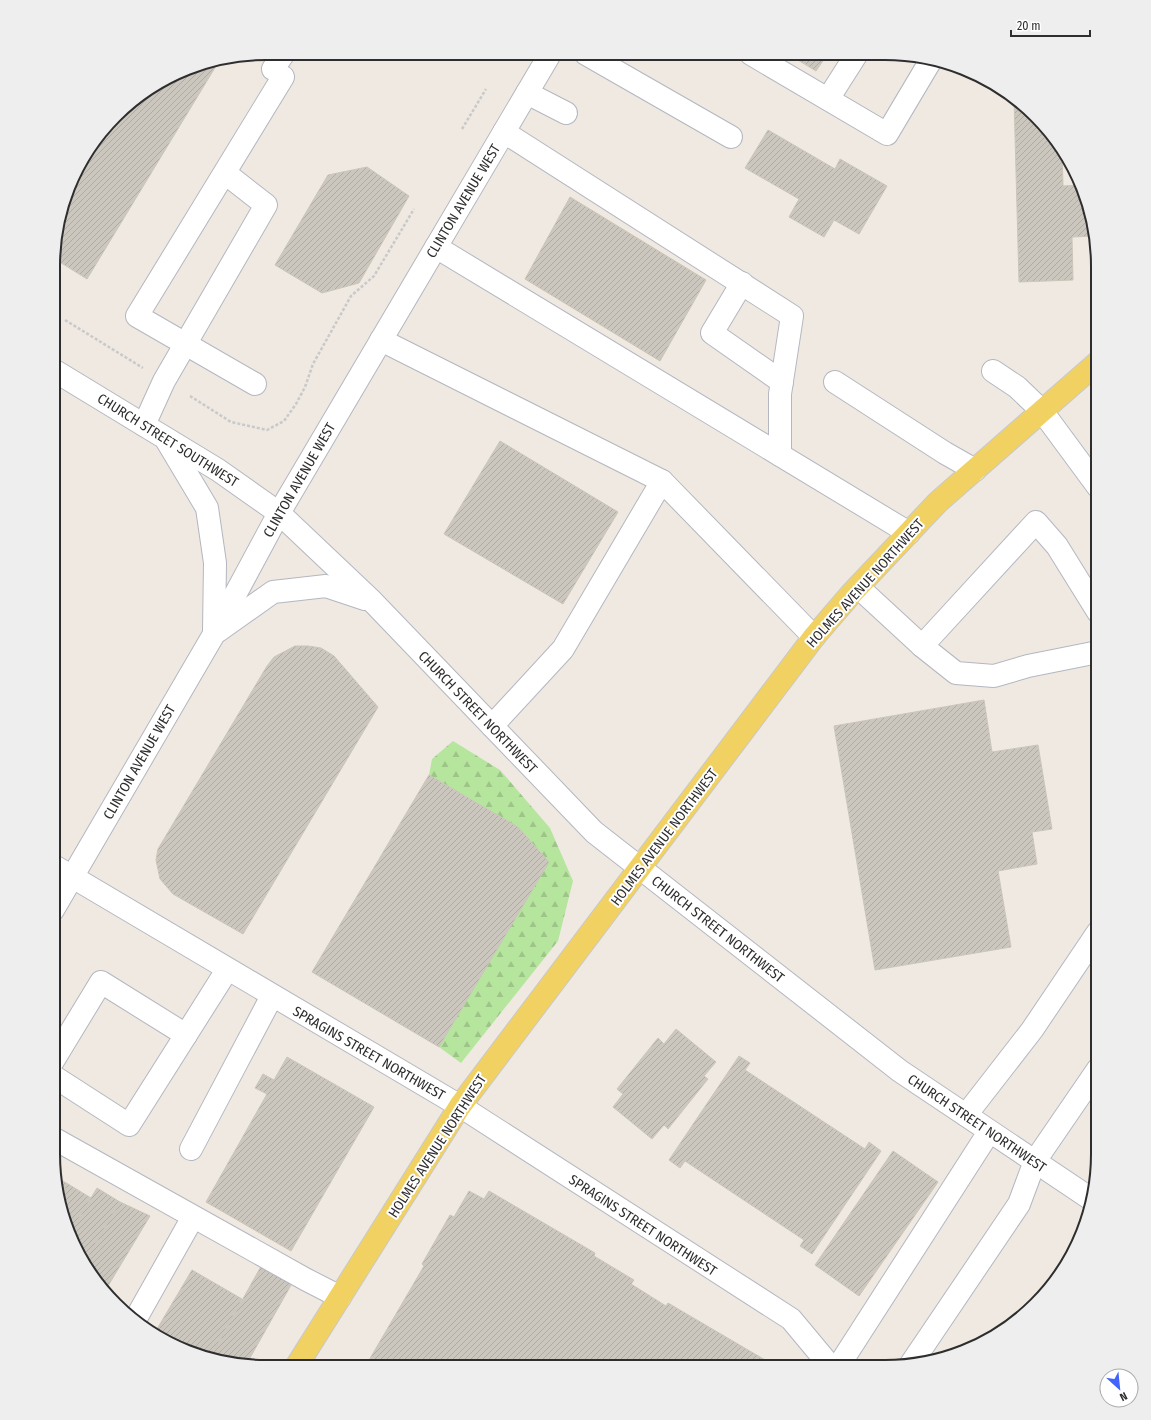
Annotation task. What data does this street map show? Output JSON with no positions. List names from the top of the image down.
{
  "streets": {
    "main road": ["HOLMES AVENUE NORTHWEST"],
    "street": [
      "CLINTON AVENUE WEST",
      "CHURCH STREET SOUTHWEST",
      "CHURCH STREET NORTHWEST",
      "SPRAGINS STREET NORTHWEST"
    ]
  },
  "crossings": [
    ["CLINTON AVENUE WEST", "CHURCH STREET SOUTHWEST"],
    ["CLINTON AVENUE WEST", "CHURCH STREET NORTHWEST"],
    ["CLINTON AVENUE WEST", "SPRAGINS STREET NORTHWEST"],
    ["CHURCH STREET SOUTHWEST", "CHURCH STREET NORTHWEST"],
    ["HOLMES AVENUE NORTHWEST", "CHURCH STREET NORTHWEST"],
    ["HOLMES AVENUE NORTHWEST", "SPRAGINS STREET NORTHWEST"]
  ],
  "scale_bar": "20 m",
  "north": "bottom right"
}
